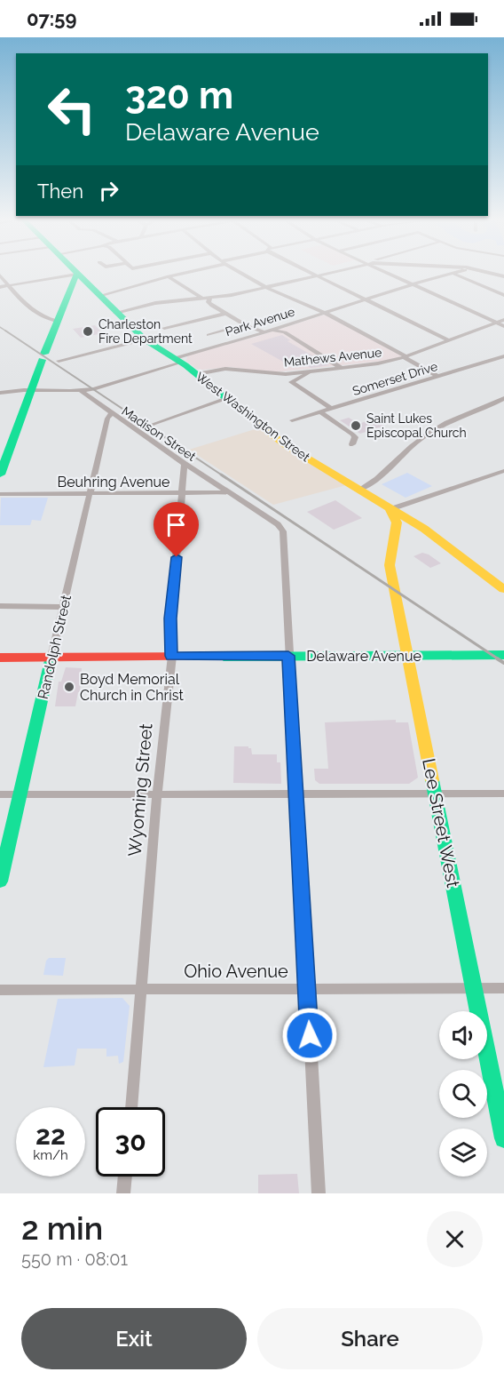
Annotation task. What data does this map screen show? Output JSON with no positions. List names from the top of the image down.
{
  "streets": {
    "main road": [
      "West Washington Street",
      "Randolph Street",
      "Delaware Avenue",
      "Lee Street West"
    ],
    "street": [
      "Park Avenue",
      "Mathews Avenue",
      "Somerset Drive",
      "Madison Street",
      "Beuhring Avenue",
      "Wyoming Street",
      "Ohio Avenue"
    ]
  },
  "crossings": [
    ["Park Avenue", "West Washington Street"],
    ["Park Avenue", "Madison Street"],
    ["Mathews Avenue", "West Washington Street"],
    ["West Washington Street", "Lee Street West"],
    ["Madison Street", "Beuhring Avenue"],
    ["Madison Street", "Randolph Street"],
    ["Madison Street", "Delaware Avenue"],
    ["Madison Street", "Wyoming Street"],
    ["Beuhring Avenue", "Randolph Street"],
    ["Beuhring Avenue", "Wyoming Street"],
    ["Randolph Street", "Delaware Avenue"],
    ["Delaware Avenue", "Wyoming Street"],
    ["Delaware Avenue", "Lee Street West"],
    ["Wyoming Street", "Ohio Avenue"],
    ["Lee Street West", "Ohio Avenue"]
  ],
  "places": ["Charleston Fire Department", "Saint Lukes Episcopal Church", "Boyd Memorial Church in Christ"],
  "page": {
    "status": "07:59",
    "turn": ["320 m", "Delaware Avenue"],
    "then": "Then",
    "speed": "22 km/h",
    "limit": "30",
    "heading": ["2 min", "550 m · 08:01"],
    "buttons": ["Exit", "Share"]
  }
}
